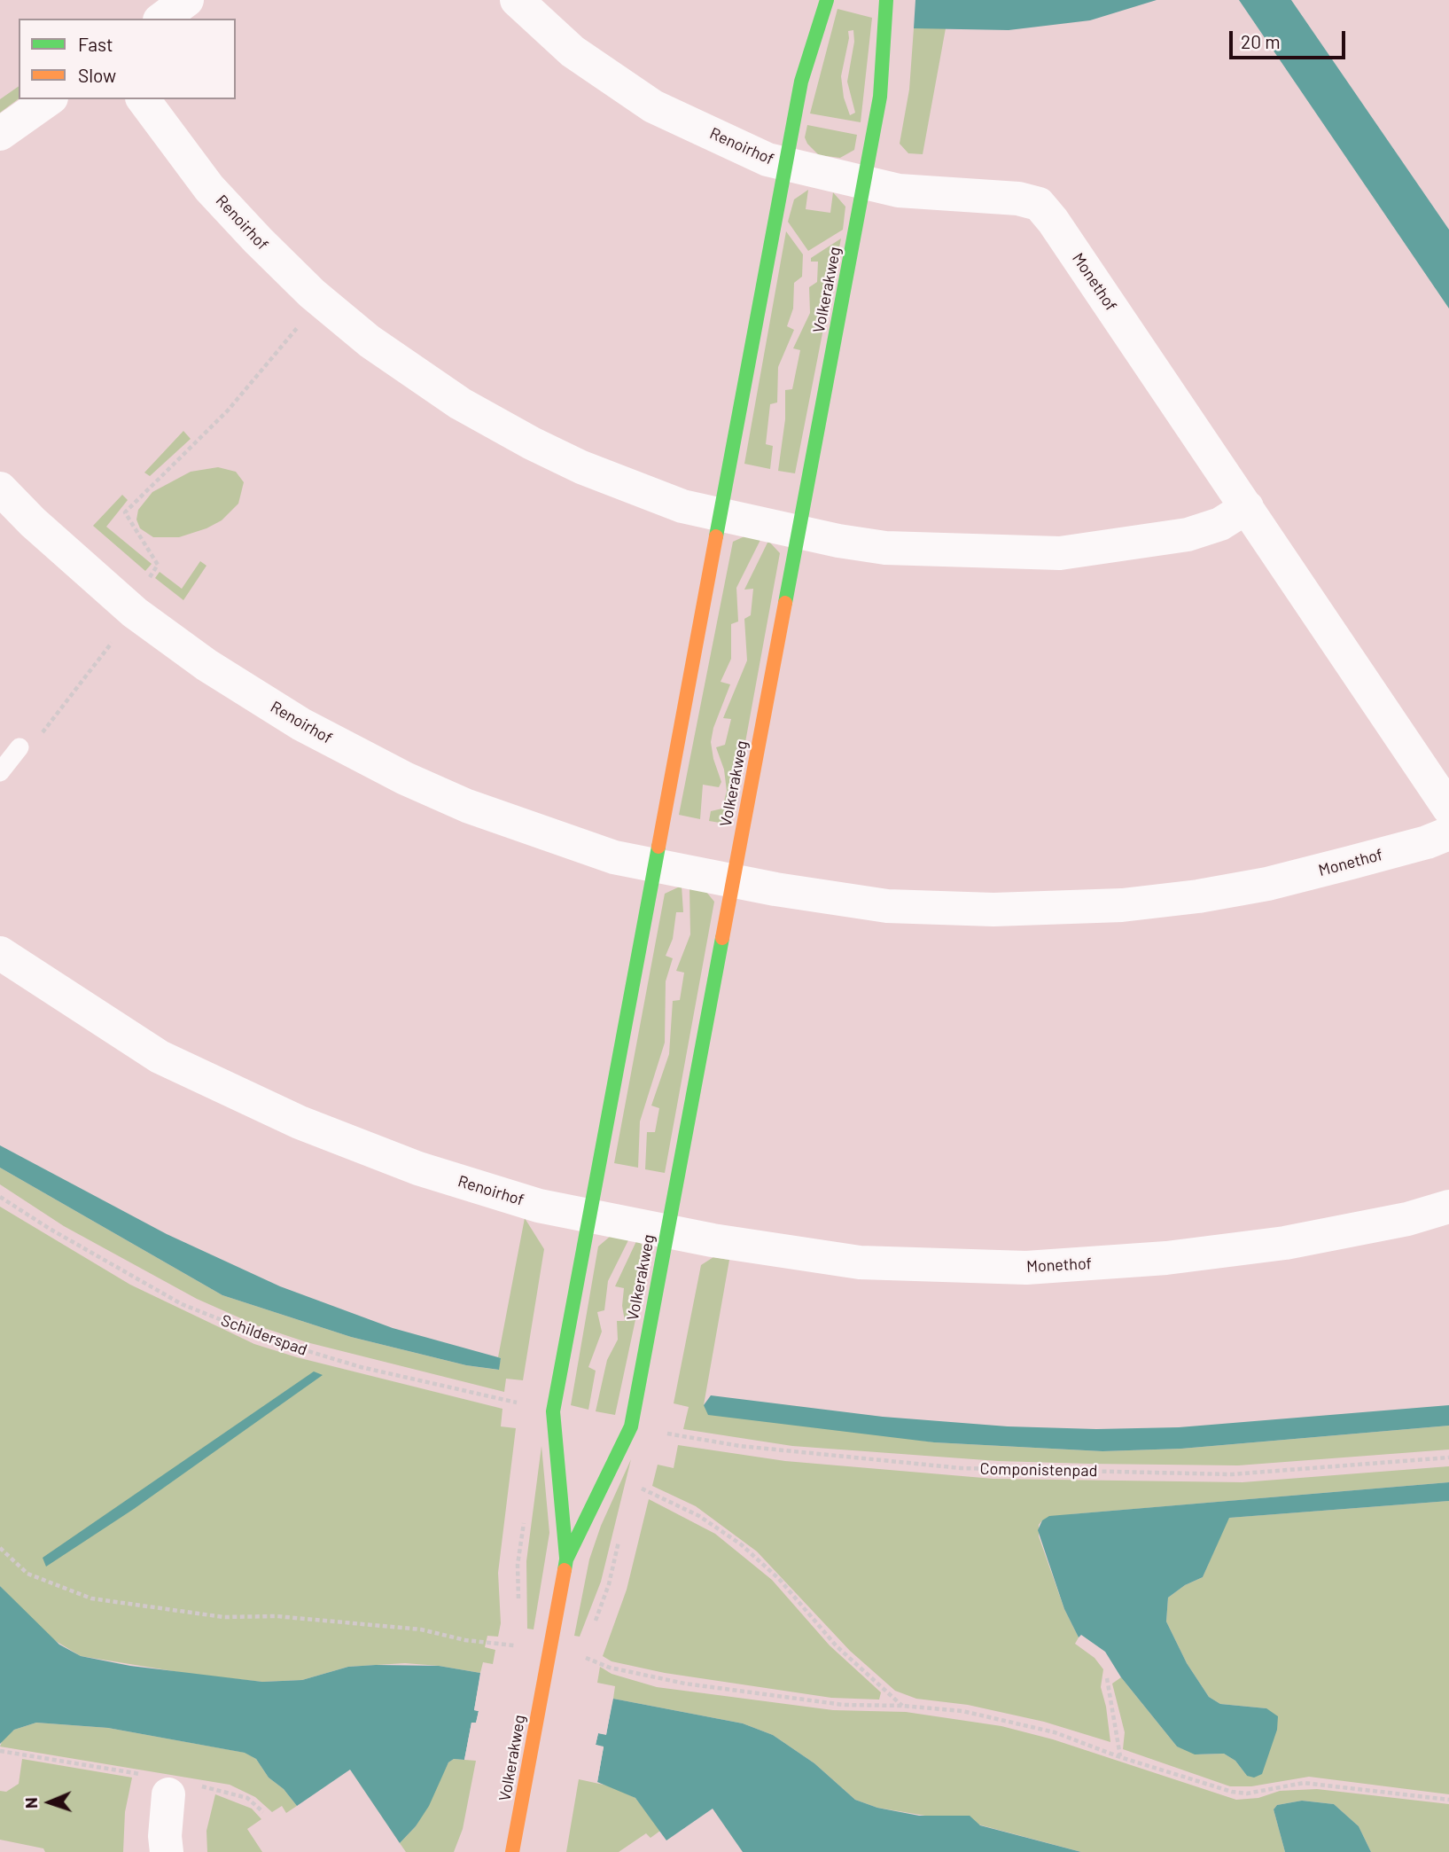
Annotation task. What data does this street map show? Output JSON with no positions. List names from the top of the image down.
{
  "streets": {
    "street": ["Renoirhof", "Monethof", "Volkerakweg"],
    "path": ["Schilderspad", "Componistenpad"]
  },
  "crossings": [
    ["Renoirhof", "Monethof"],
    ["Renoirhof", "Volkerakweg"],
    ["Monethof", "Volkerakweg"],
    ["Volkerakweg", "Schilderspad"],
    ["Volkerakweg", "Componistenpad"]
  ],
  "legend": ["Fast", "Slow"],
  "scale_bar": "20 m",
  "north": "left"
}
